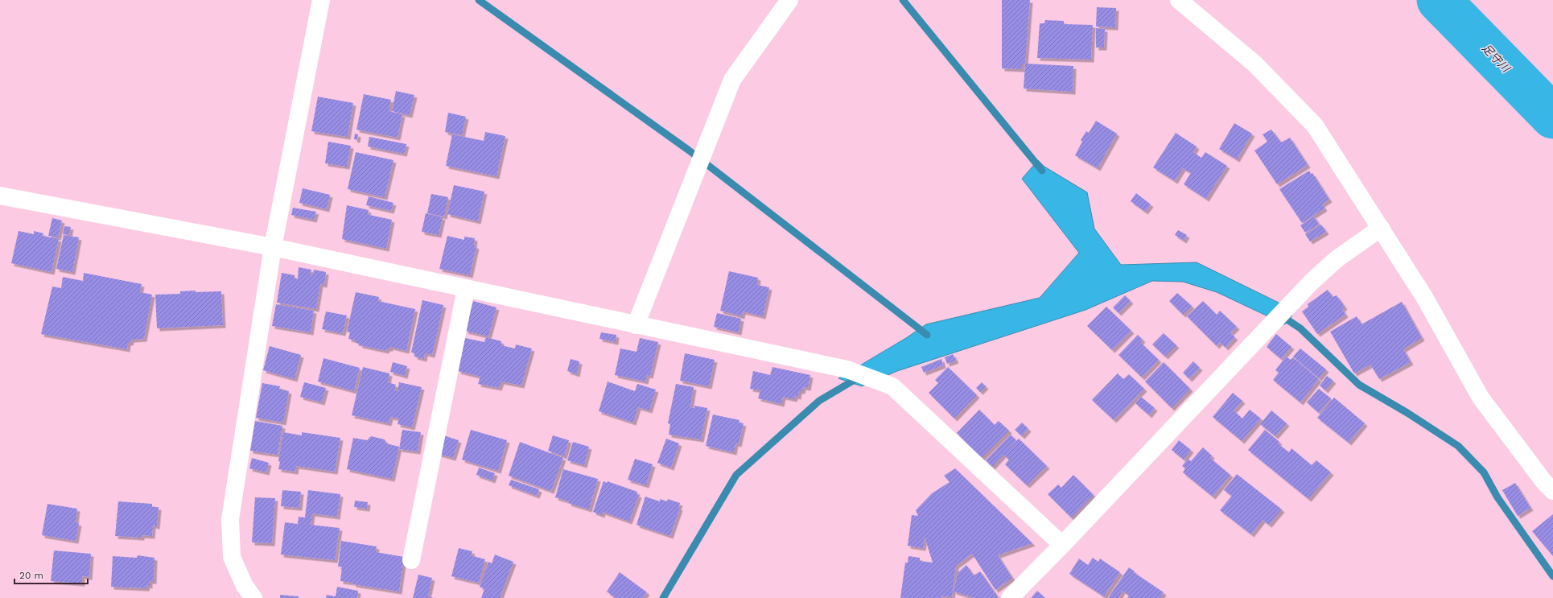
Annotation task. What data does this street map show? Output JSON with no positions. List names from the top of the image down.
{
  "water": ["足守川"],
  "scale_bar": "20 m"
}
